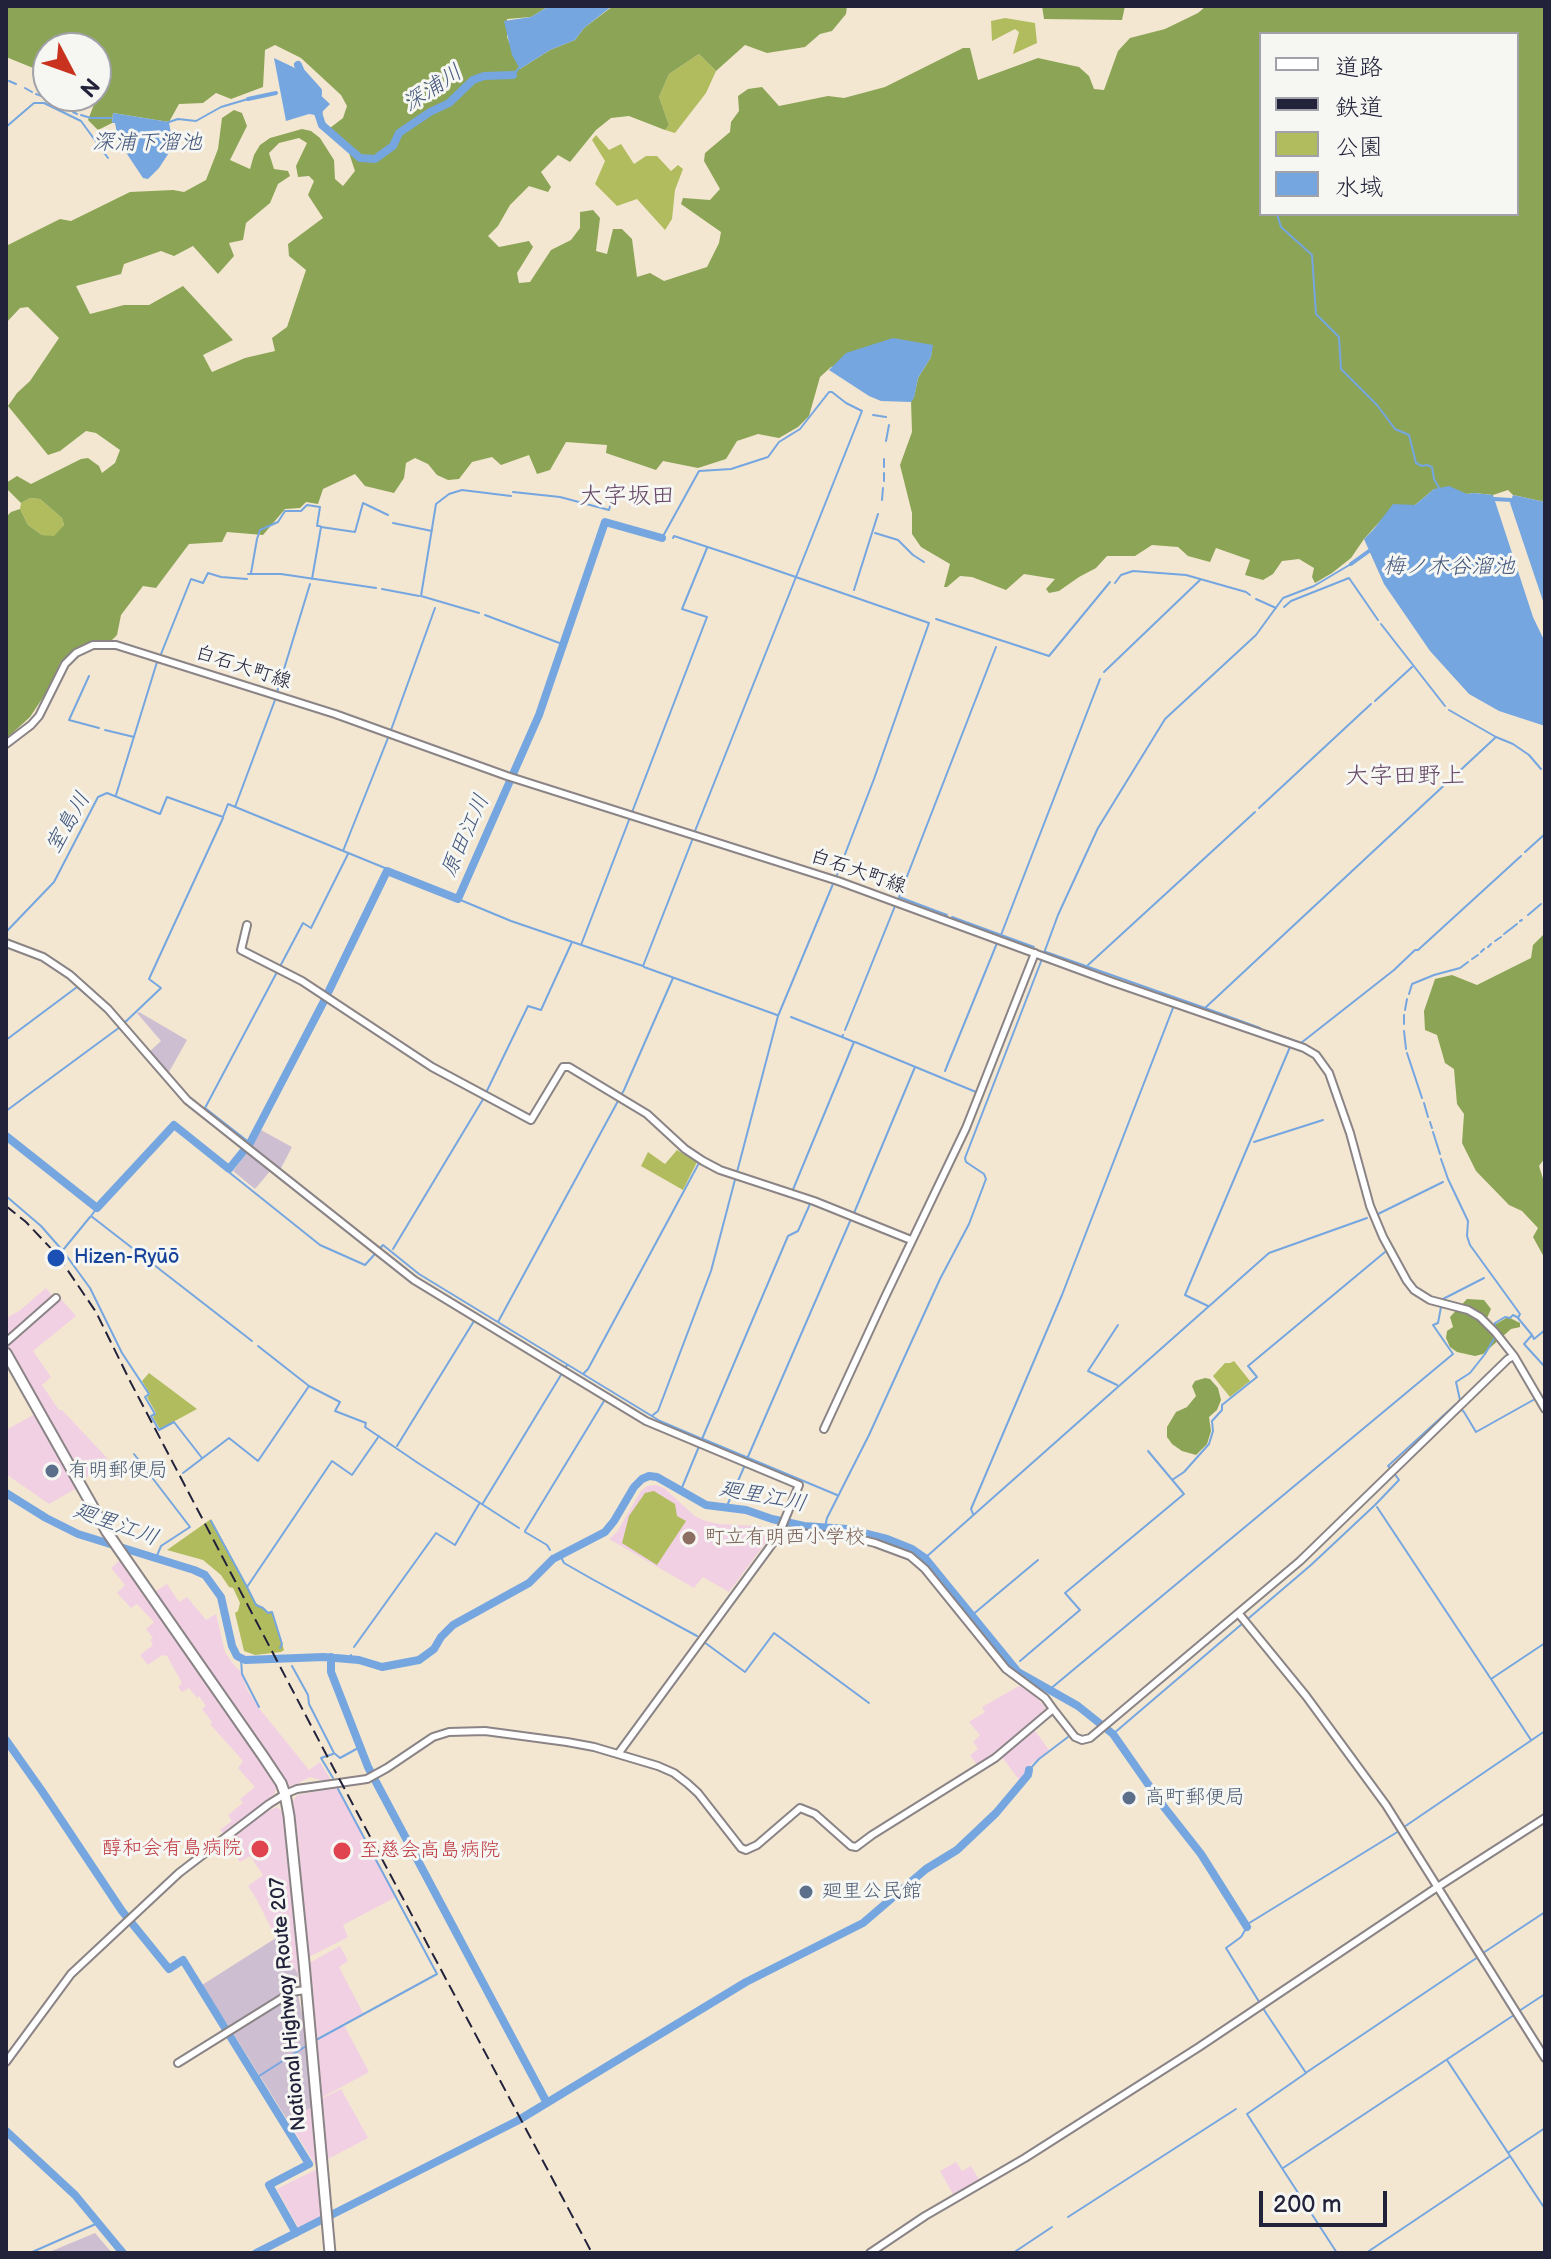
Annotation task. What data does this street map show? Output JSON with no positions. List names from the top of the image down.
{
  "streets": {
    "highway": ["National Highway Route 207"],
    "street": ["白石大町線"]
  },
  "districts": ["大字坂田", "大字田野上"],
  "water": [
    "深浦川",
    "深浦下溜池",
    "梅ノ木谷溜池",
    "室島川",
    "原田江川",
    "廻里江川"
  ],
  "places": [
    "Hizen-Ryūō",
    "有明郵便局",
    "町立有明西小学校",
    "高町郵便局",
    "醇和会有島病院",
    "至慈会高島病院",
    "廻里公民館"
  ],
  "legend": [
    "道路",
    "鉄道",
    "公園",
    "水域"
  ],
  "scale_bar": "200 m",
  "north": "bottom right"
}
